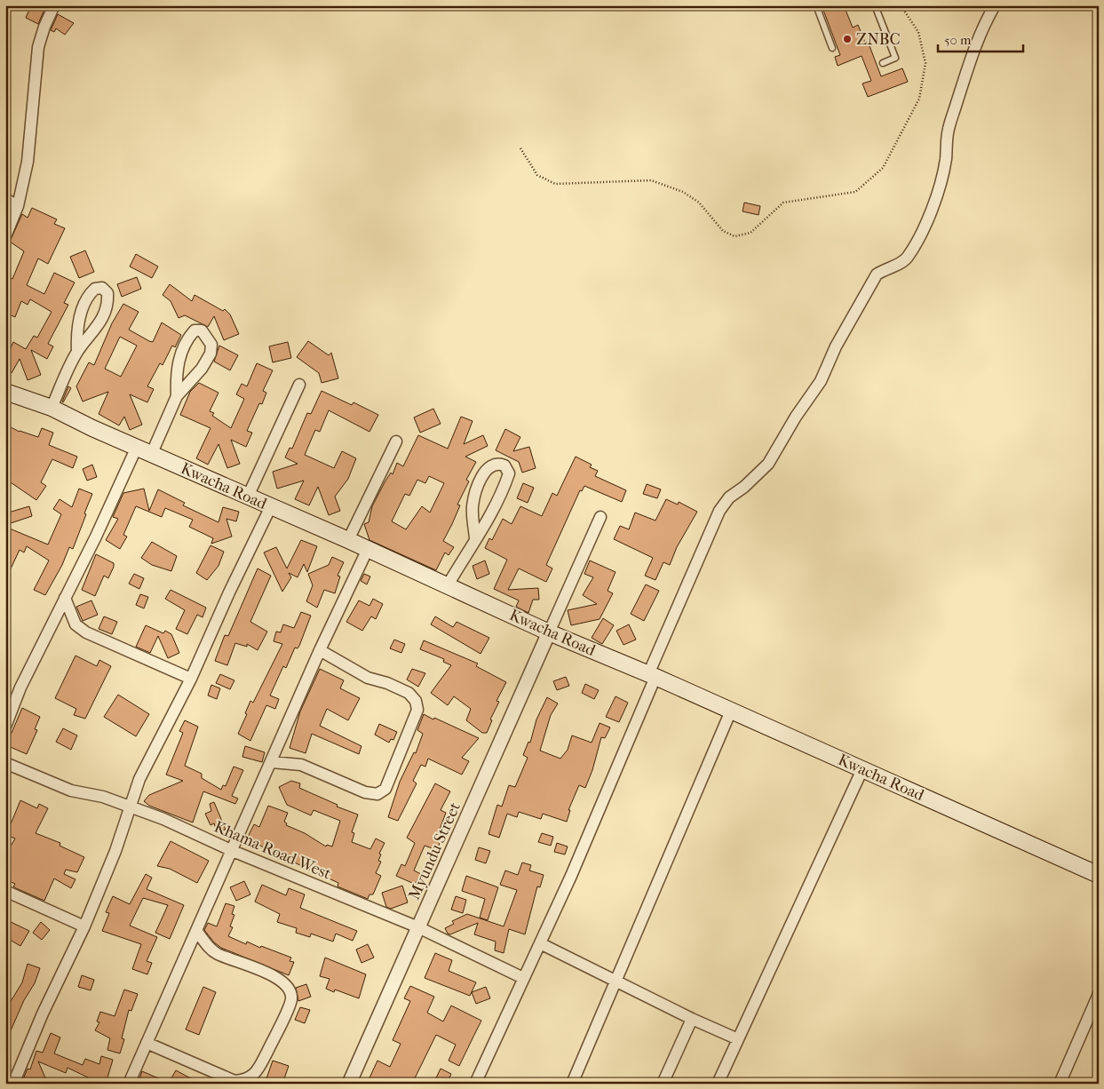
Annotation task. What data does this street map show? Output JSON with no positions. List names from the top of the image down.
{
  "streets": {
    "main road": ["Kwacha Road"],
    "street": ["Khama Road West", "Myundu Street"]
  },
  "crossings": [
    ["Kwacha Road", "Myundu Street"],
    ["Khama Road West", "Myundu Street"]
  ],
  "places": ["ZNBC"],
  "scale_bar": "50 m"
}
